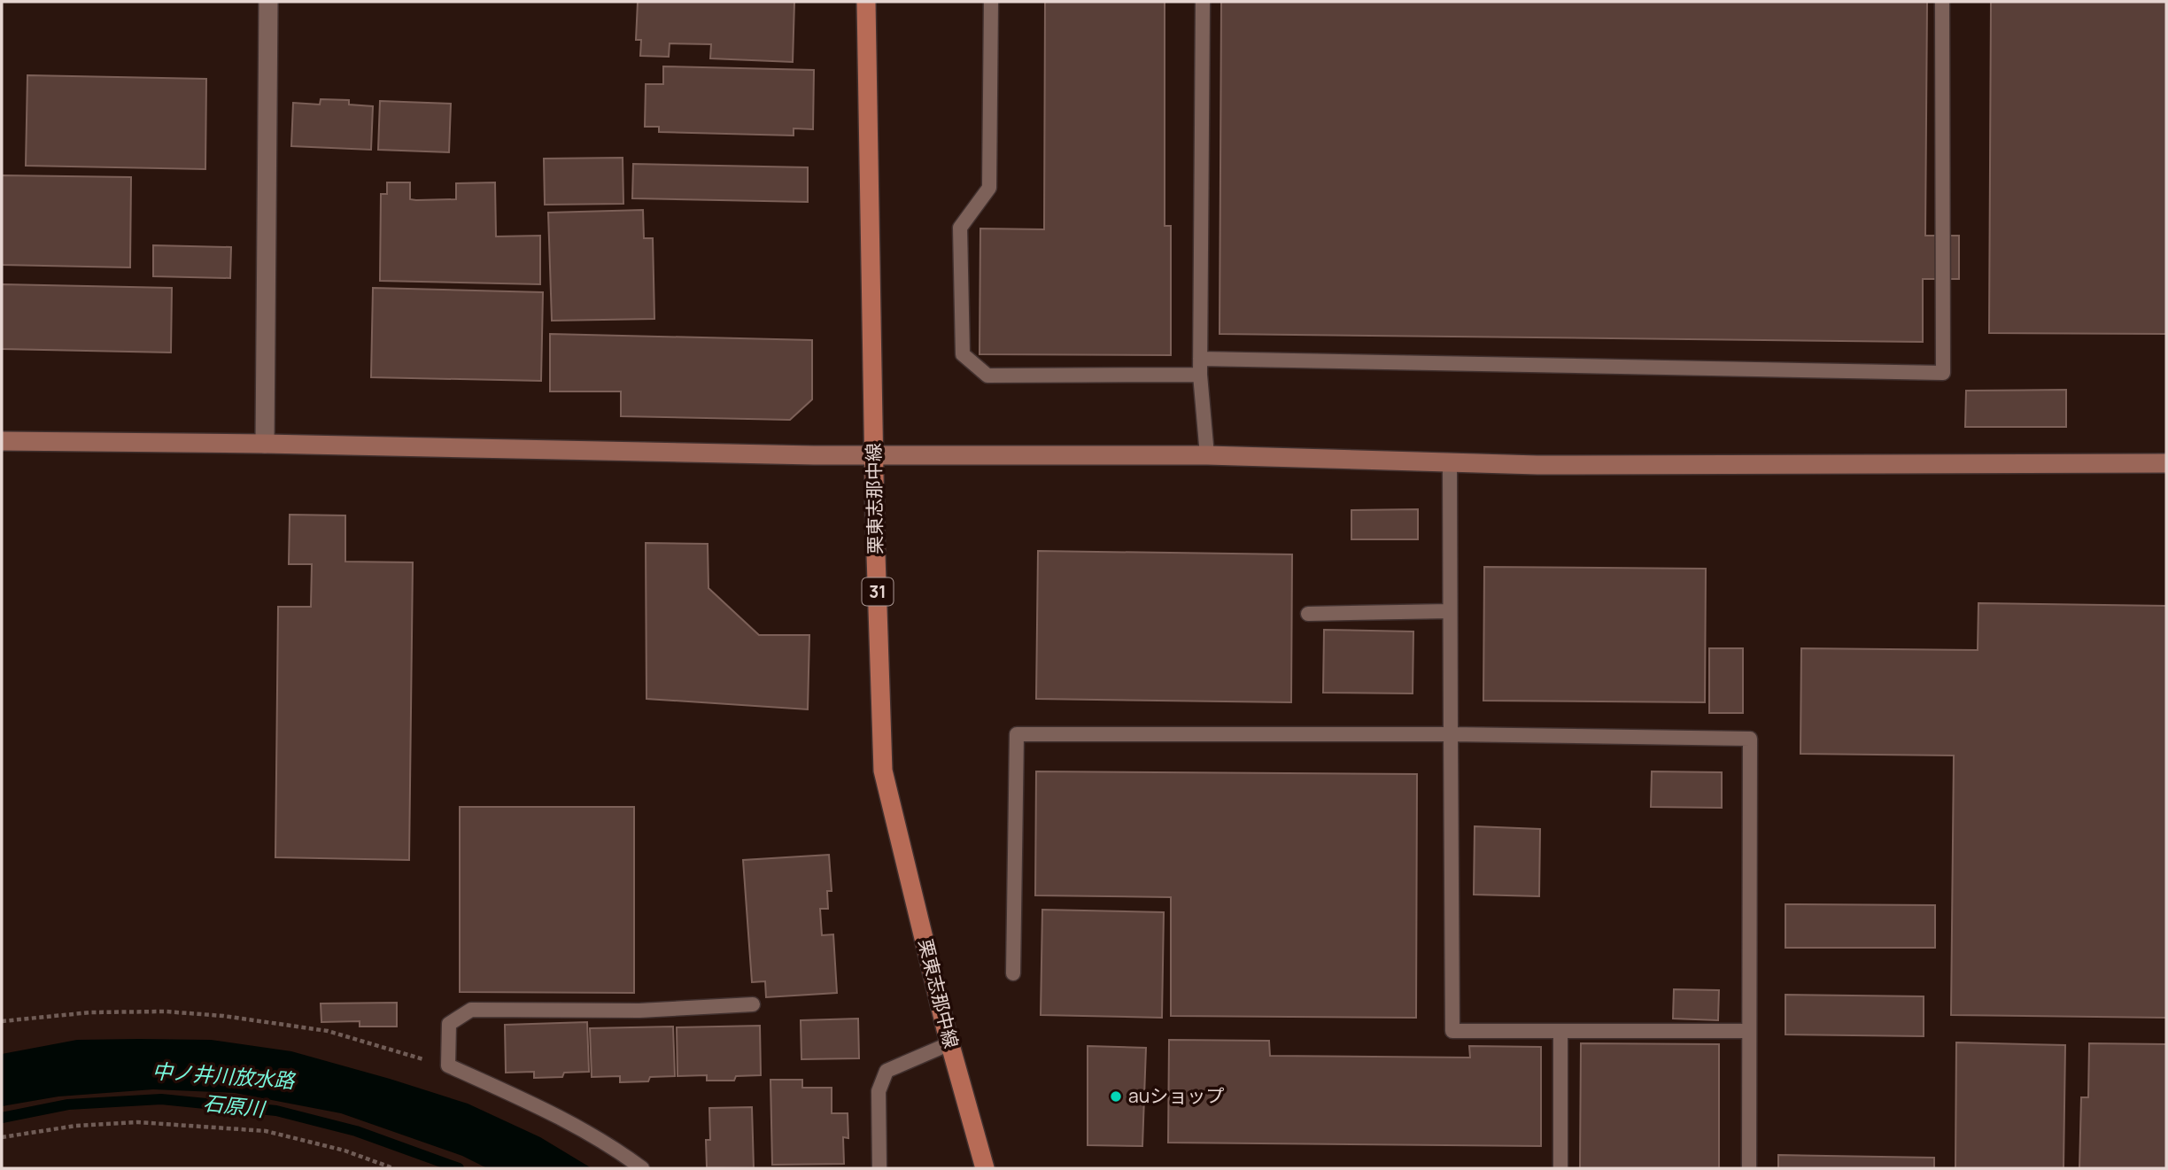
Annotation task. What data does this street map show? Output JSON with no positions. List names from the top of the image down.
{
  "streets": {
    "main road": ["栗東志那中線", "31"]
  },
  "water": ["中ノ井川放水路", "石原川"],
  "places": ["auショップ"]
}
